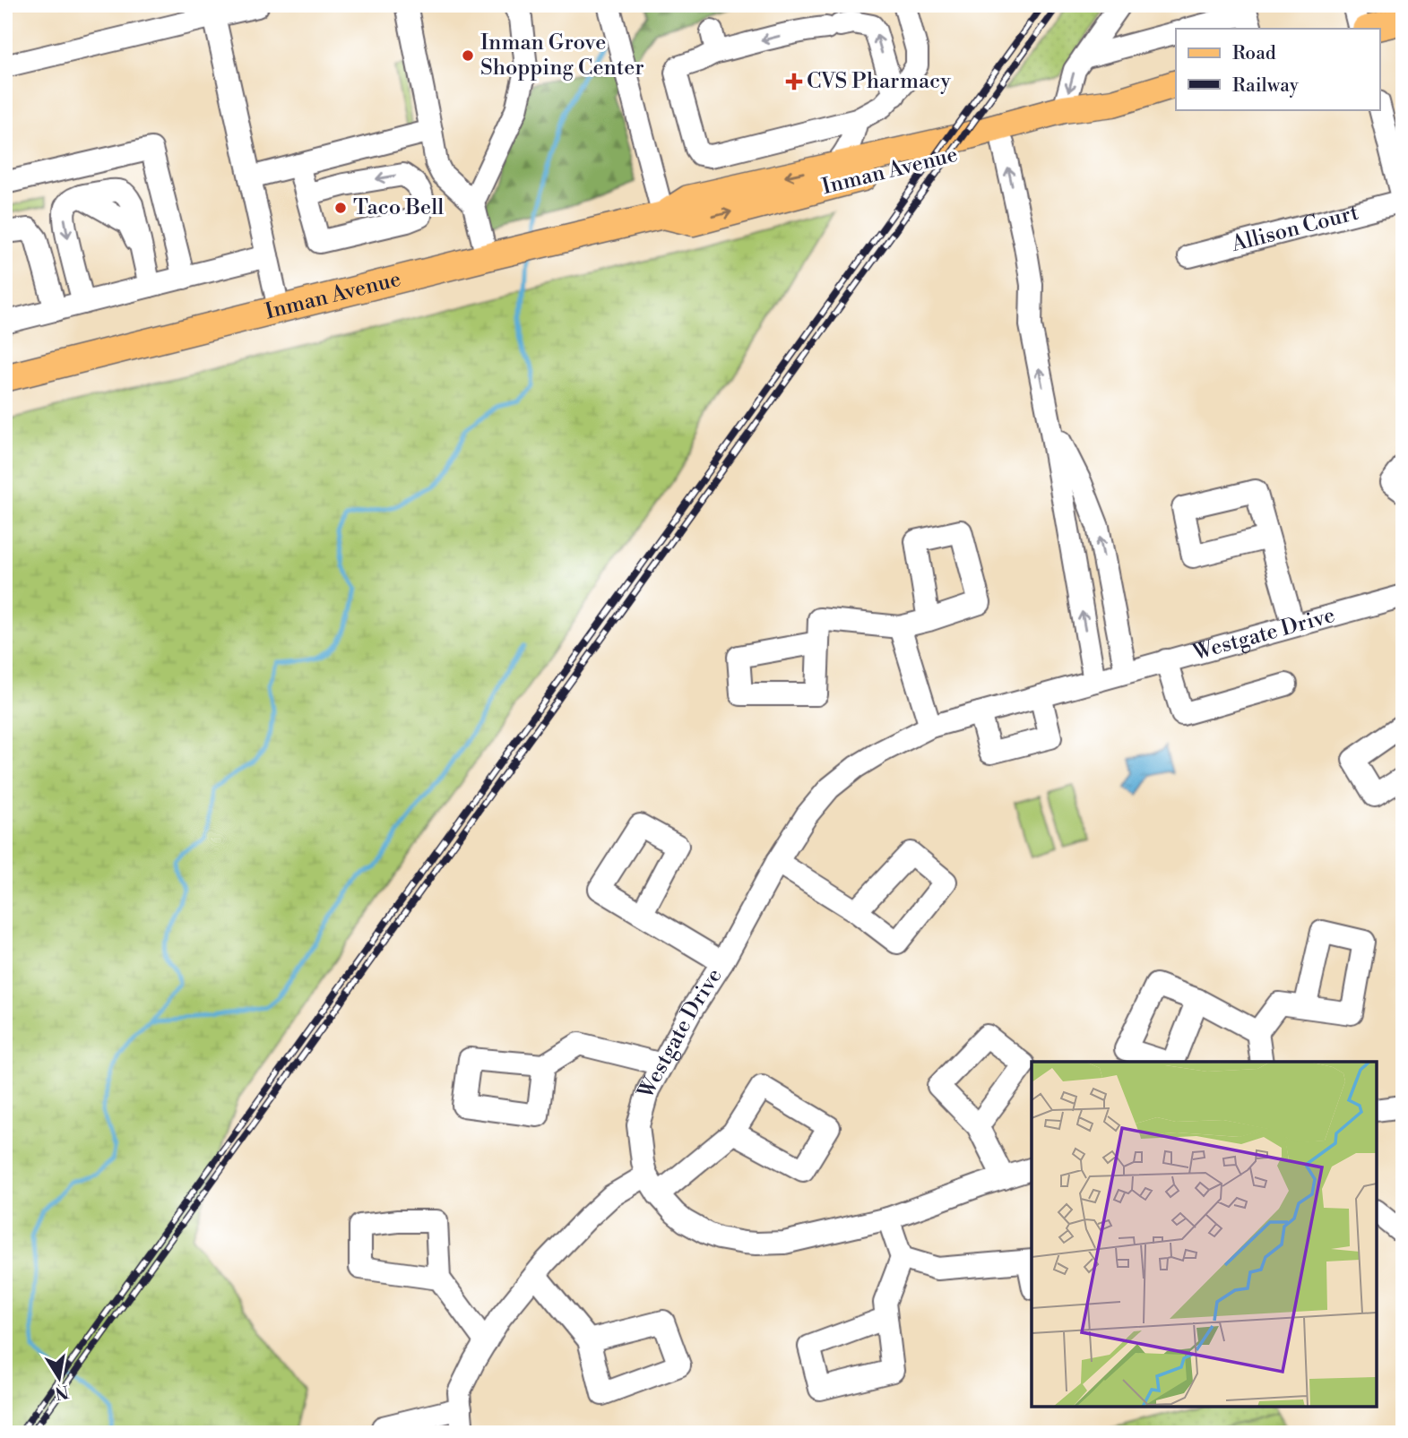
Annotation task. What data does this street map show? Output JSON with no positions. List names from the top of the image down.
{
  "streets": {
    "main road": ["Inman Avenue"],
    "street": ["Allison Court", "Westgate Drive"]
  },
  "places": {
    "other": ["Inman Grove Shopping Center", "Taco Bell"],
    "health": ["CVS Pharmacy"]
  },
  "legend": ["Road", "Railway"],
  "north": "bottom"
}
